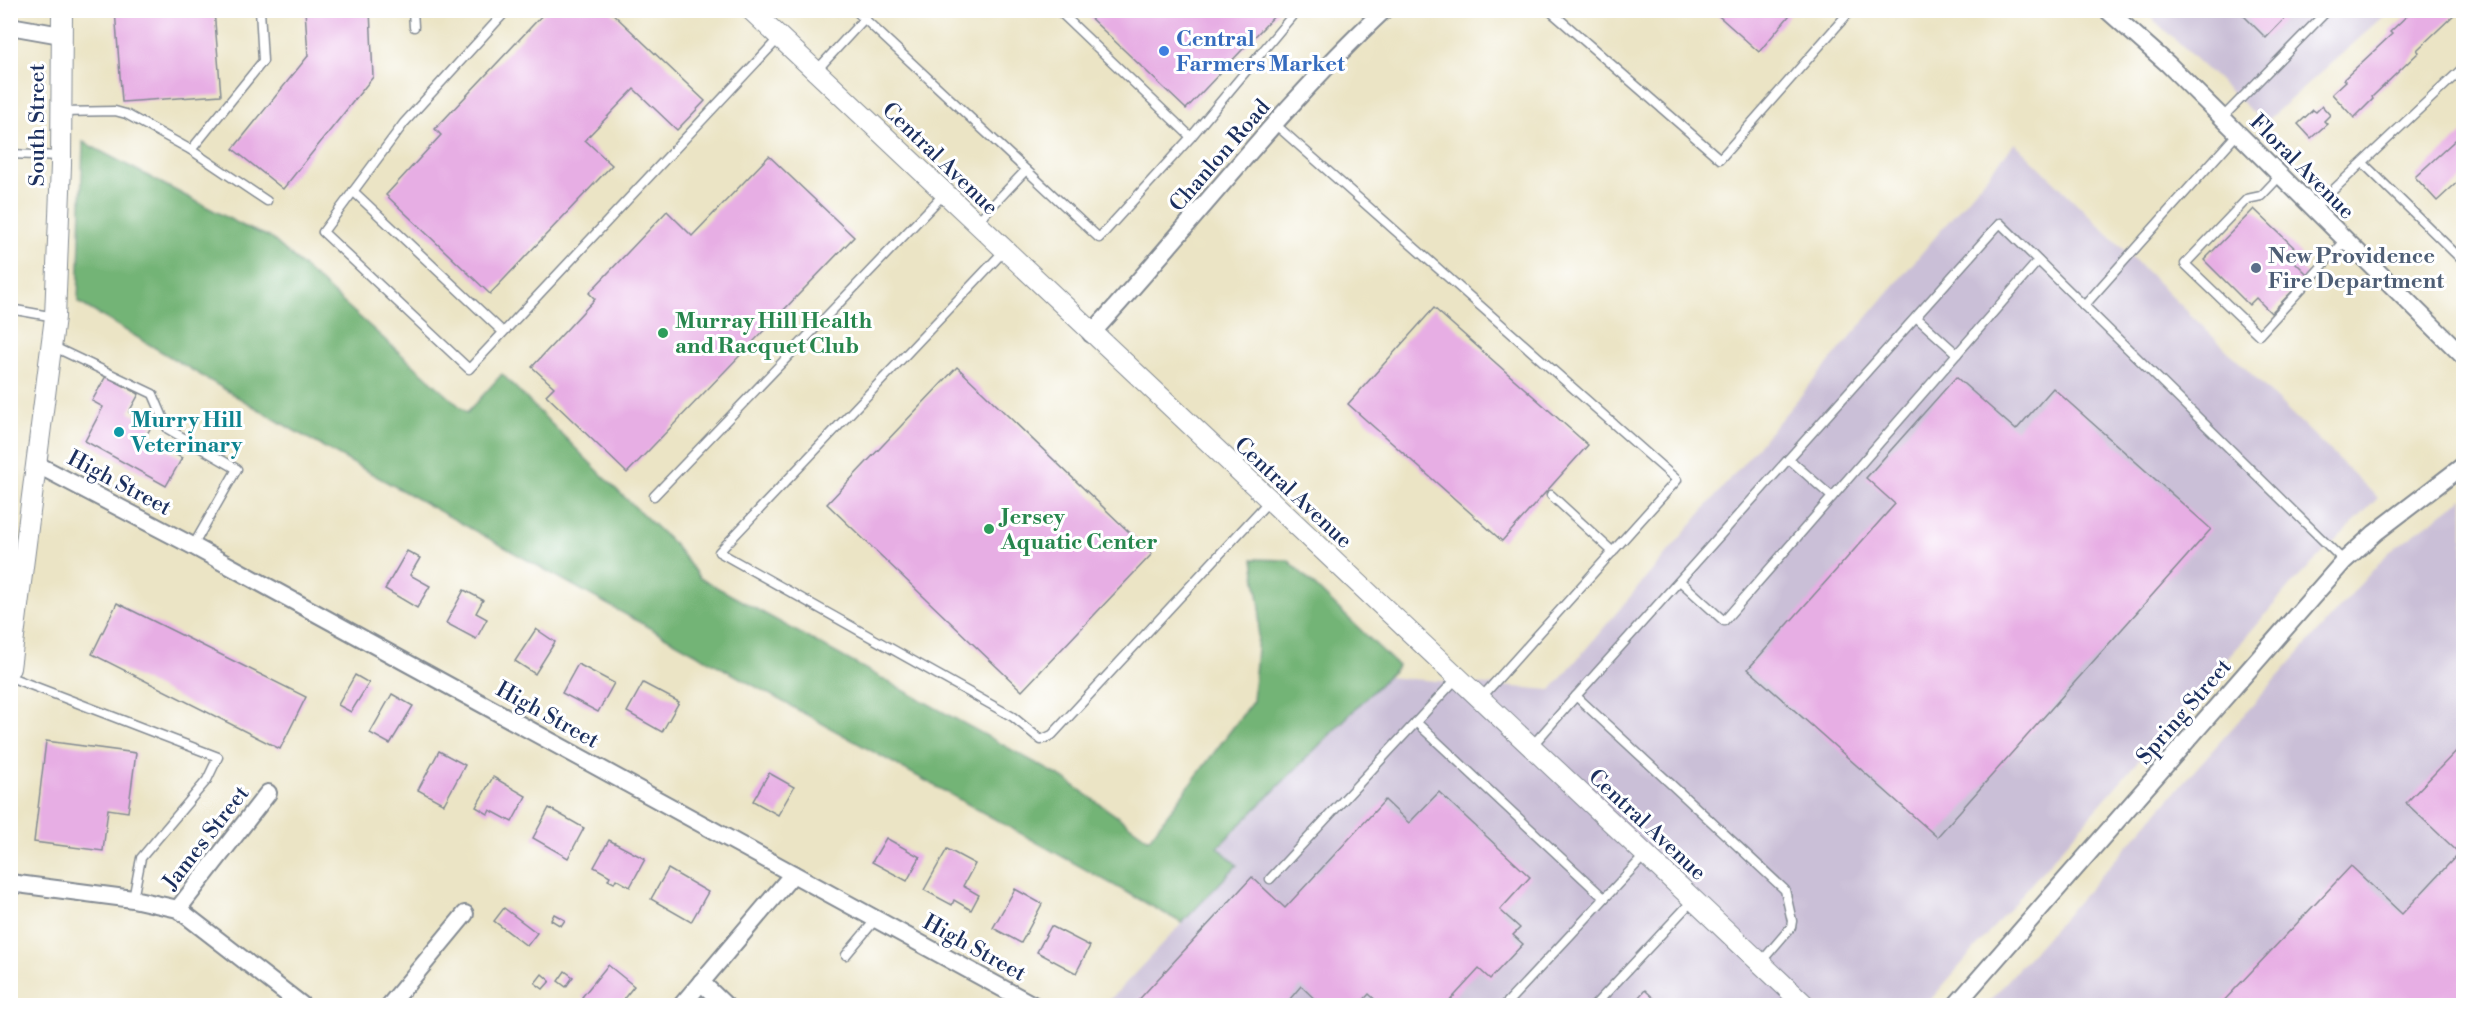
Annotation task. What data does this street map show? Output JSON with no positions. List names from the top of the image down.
{
  "streets": {
    "street": [
      "South Street",
      "Chanlon Road",
      "Central Avenue",
      "Floral Avenue",
      "High Street",
      "Spring Street",
      "James Street"
    ]
  },
  "crossings": [
    ["South Street", "High Street"],
    ["Chanlon Road", "Central Avenue"]
  ],
  "places": [
    "Central Farmers Market",
    "New Providence Fire Department",
    "Murray Hill Health and Racquet Club",
    "Murry Hill Veterinary",
    "Jersey Aquatic Center"
  ]
}
